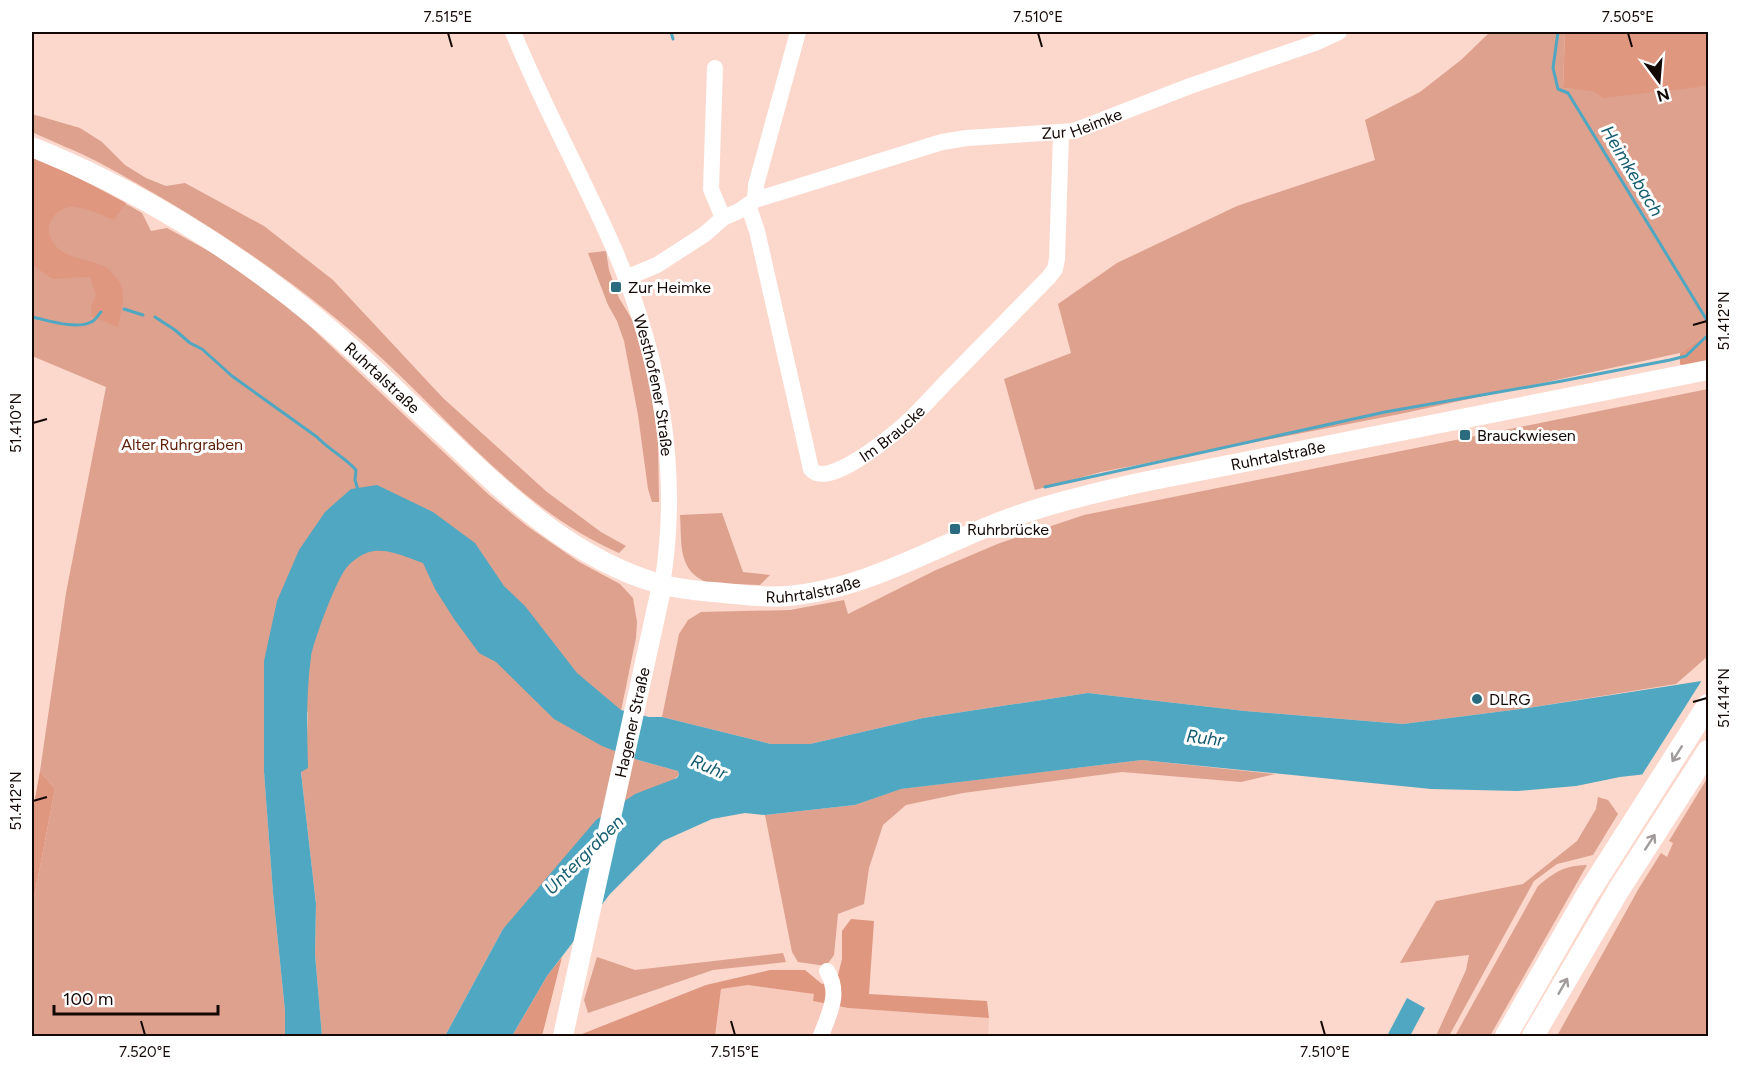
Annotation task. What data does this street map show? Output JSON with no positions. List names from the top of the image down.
{
  "streets": {
    "main road": ["Ruhrtalstraße", "Hagener Straße"],
    "street": ["Zur Heimke", "Westhofener Straße", "Im Braucke"]
  },
  "crossings": [
    ["Zur Heimke", "Westhofener Straße"],
    ["Zur Heimke", "Im Braucke"],
    ["Ruhrtalstraße", "Westhofener Straße"],
    ["Ruhrtalstraße", "Hagener Straße"],
    ["Westhofener Straße", "Hagener Straße"]
  ],
  "water": ["Heimkebach", "Ruhr", "Untergraben"],
  "parks": ["Alter Ruhrgraben"],
  "places": {
    "transit": ["Zur Heimke", "Brauckwiesen", "Ruhrbrücke"],
    "other": ["DLRG"]
  },
  "scale_bar": "100 m",
  "north": "bottom",
  "coordinates": [
    "7.515°E",
    "7.510°E",
    "7.505°E",
    "51.412°N",
    "51.410°N",
    "51.414°N",
    "7.520°E"
  ]
}
